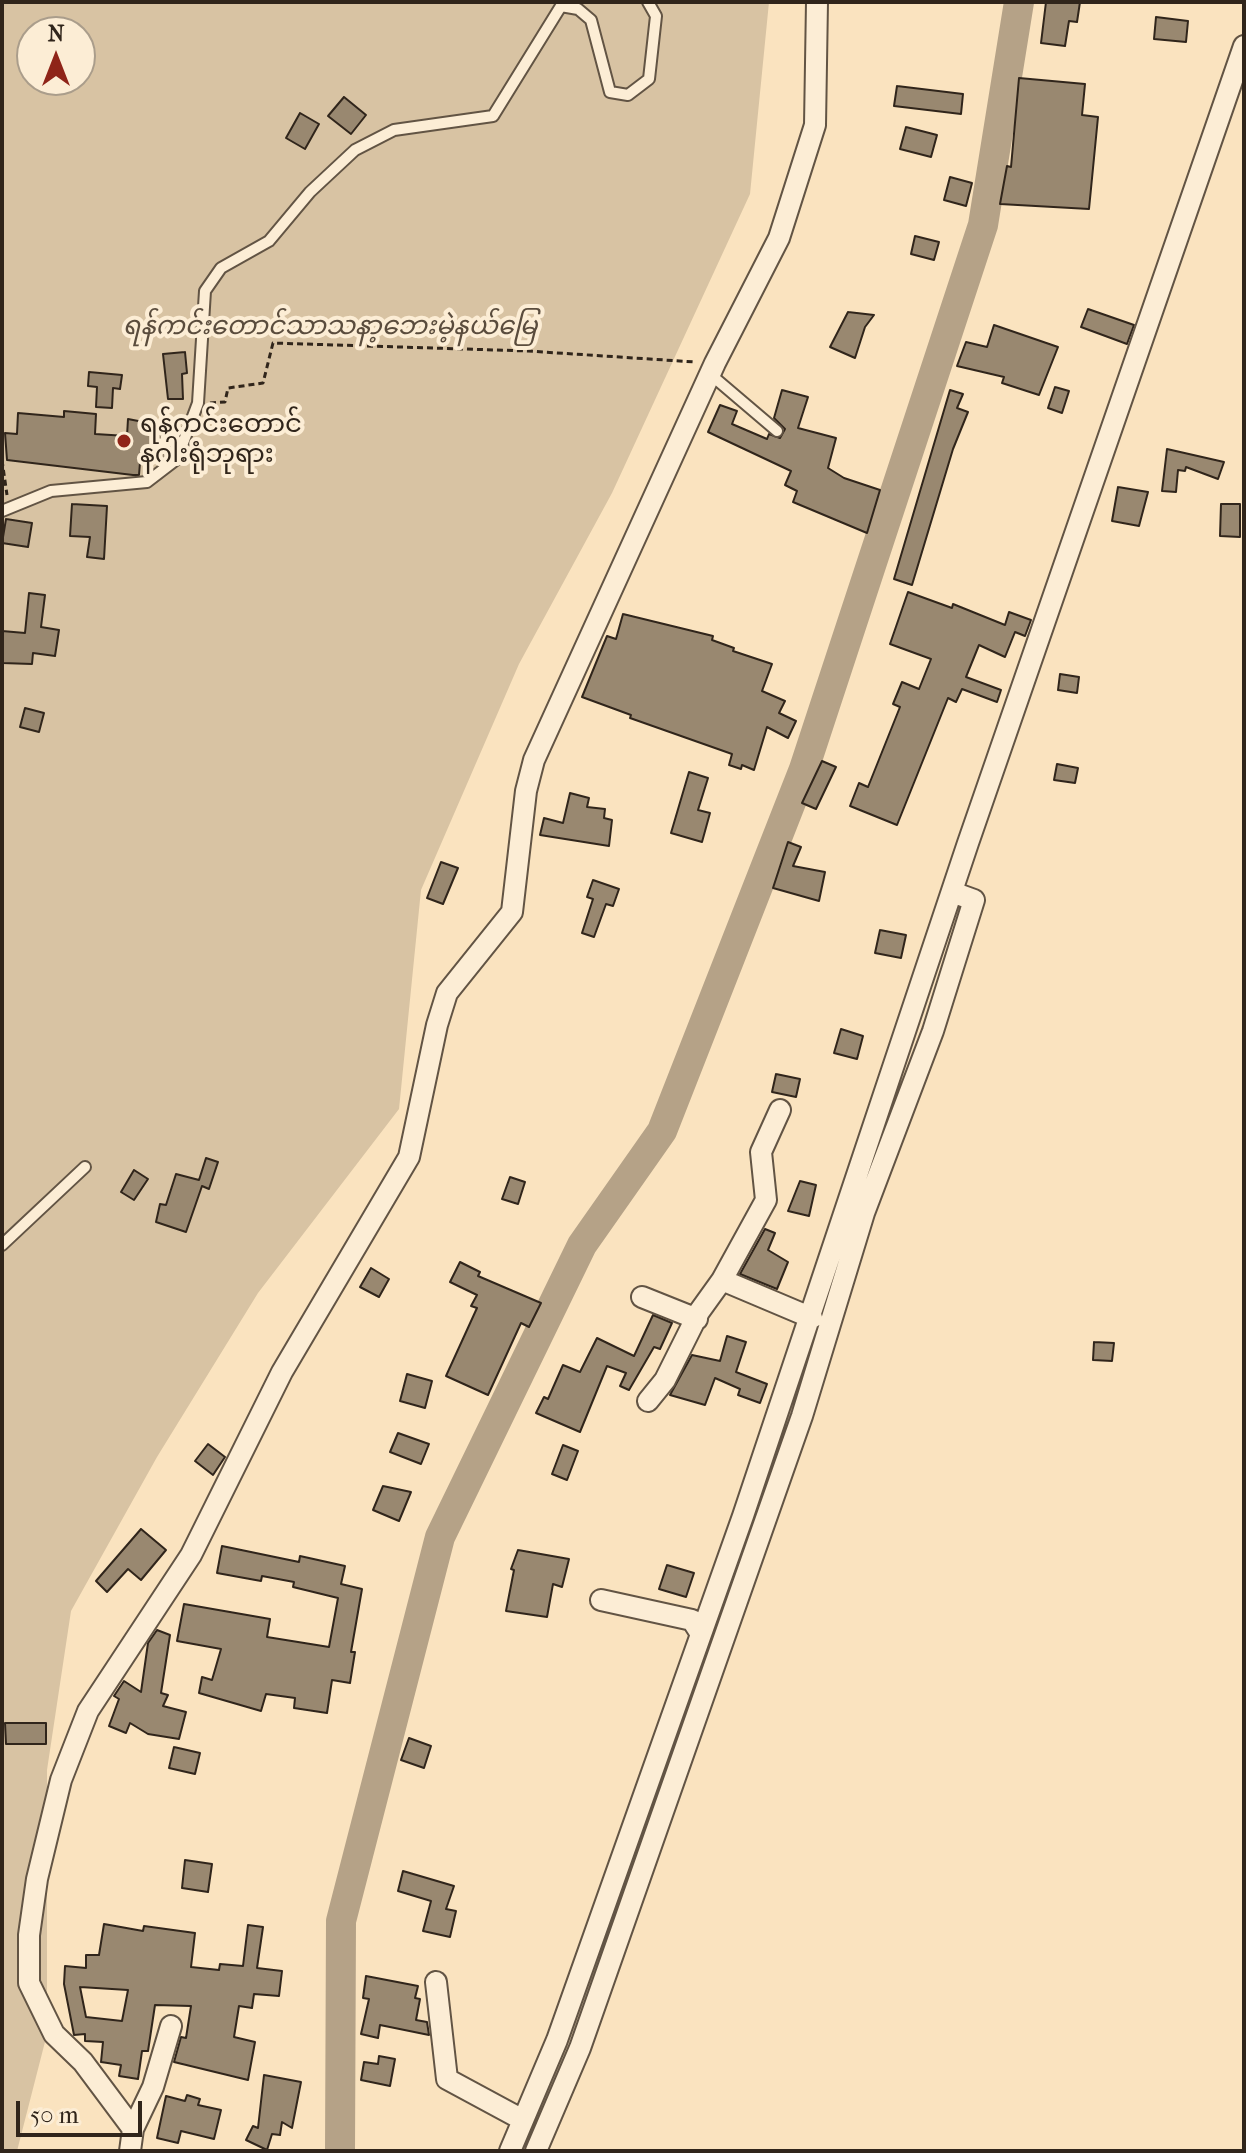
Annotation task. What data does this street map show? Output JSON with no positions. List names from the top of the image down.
{
  "parks": ["ရန်ကင်းတောင်သာသနာ့ဘေးမဲ့နယ်မြေ"],
  "places": ["ရန်ကင်းတောင် နဂါးရုံဘုရား"],
  "scale_bar": "50 m",
  "north": "top"
}
